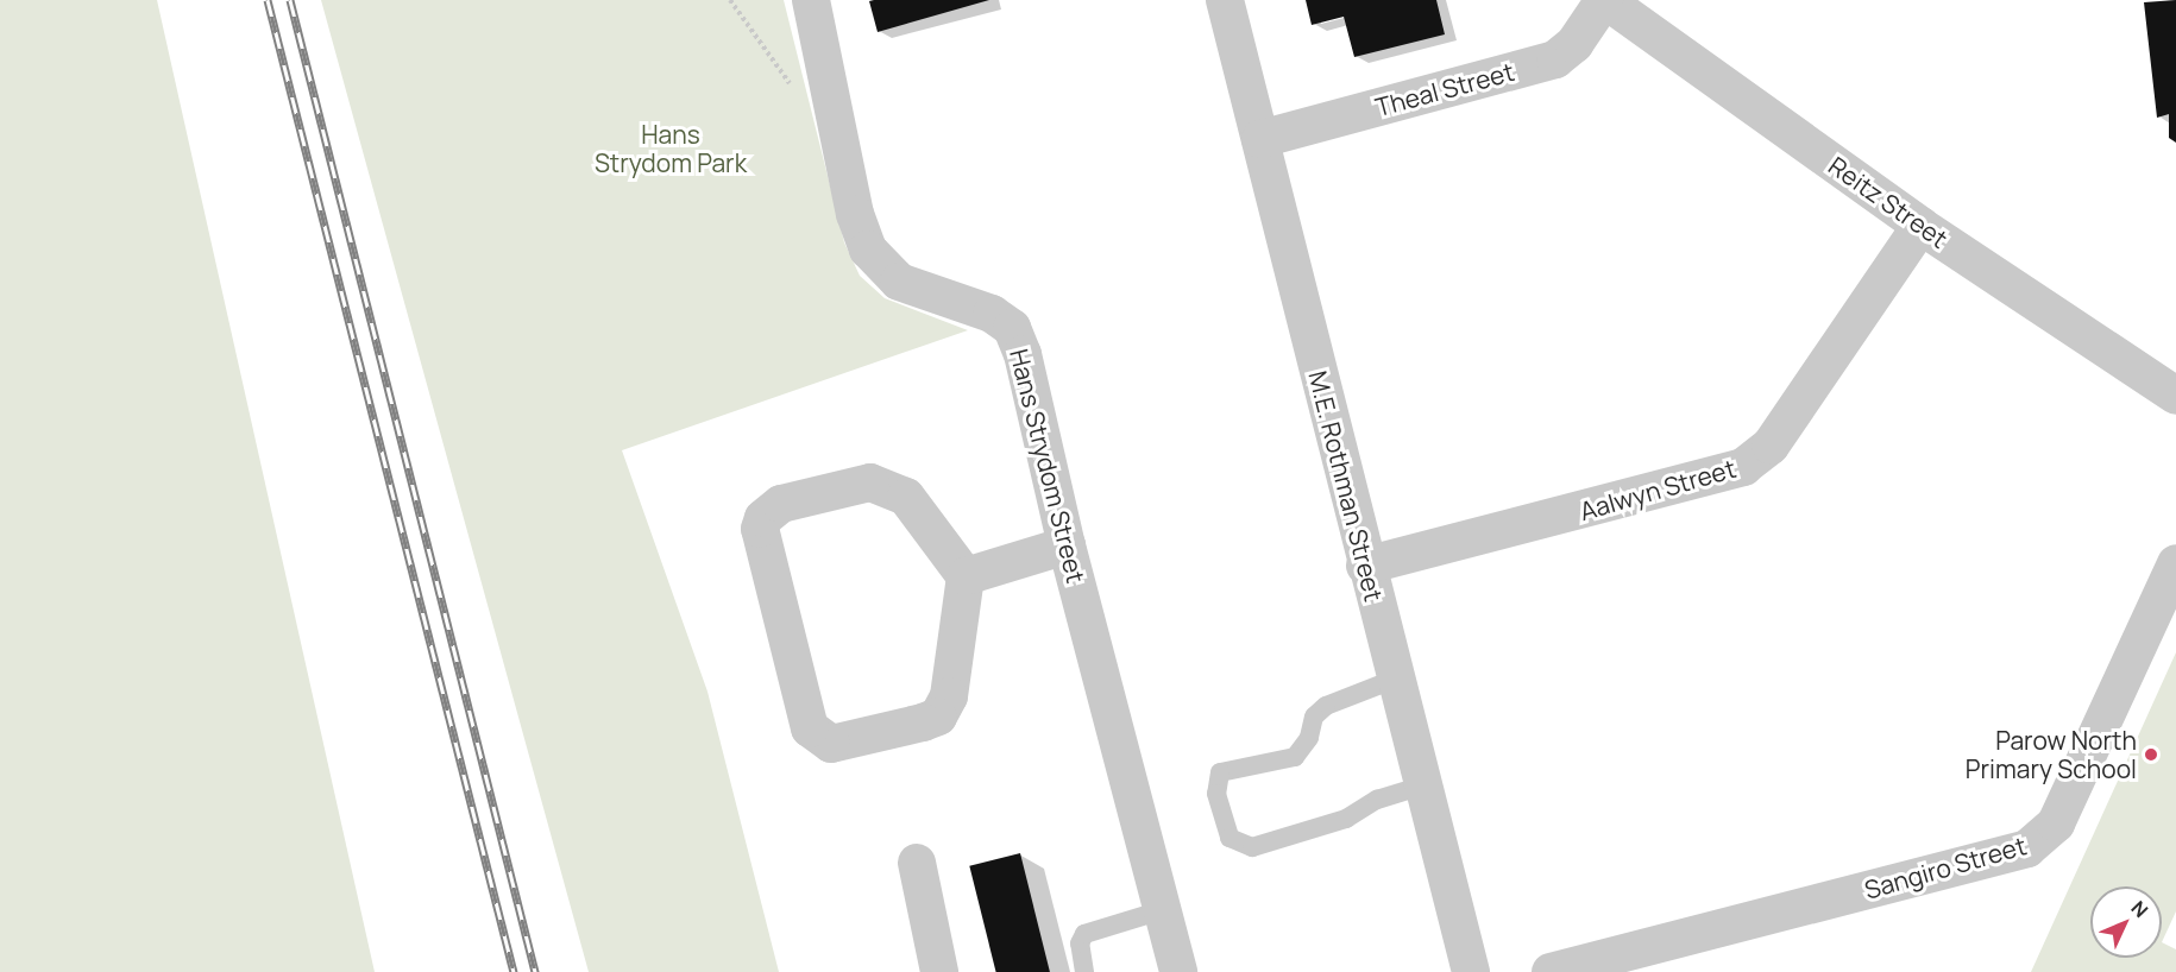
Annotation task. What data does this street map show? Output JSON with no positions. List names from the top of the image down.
{
  "streets": {
    "street": [
      "Theal Street",
      "Reitz Street",
      "Hans Strydom Street",
      "M.E. Rothman Street",
      "Aalwyn Street",
      "Sangiro Street"
    ]
  },
  "crossings": [
    ["Theal Street", "Reitz Street"],
    ["Theal Street", "M.E. Rothman Street"],
    ["Reitz Street", "Aalwyn Street"],
    ["M.E. Rothman Street", "Aalwyn Street"]
  ],
  "parks": ["Hans Strydom Park"],
  "places": ["Parow North Primary School"],
  "north": "top right"
}
